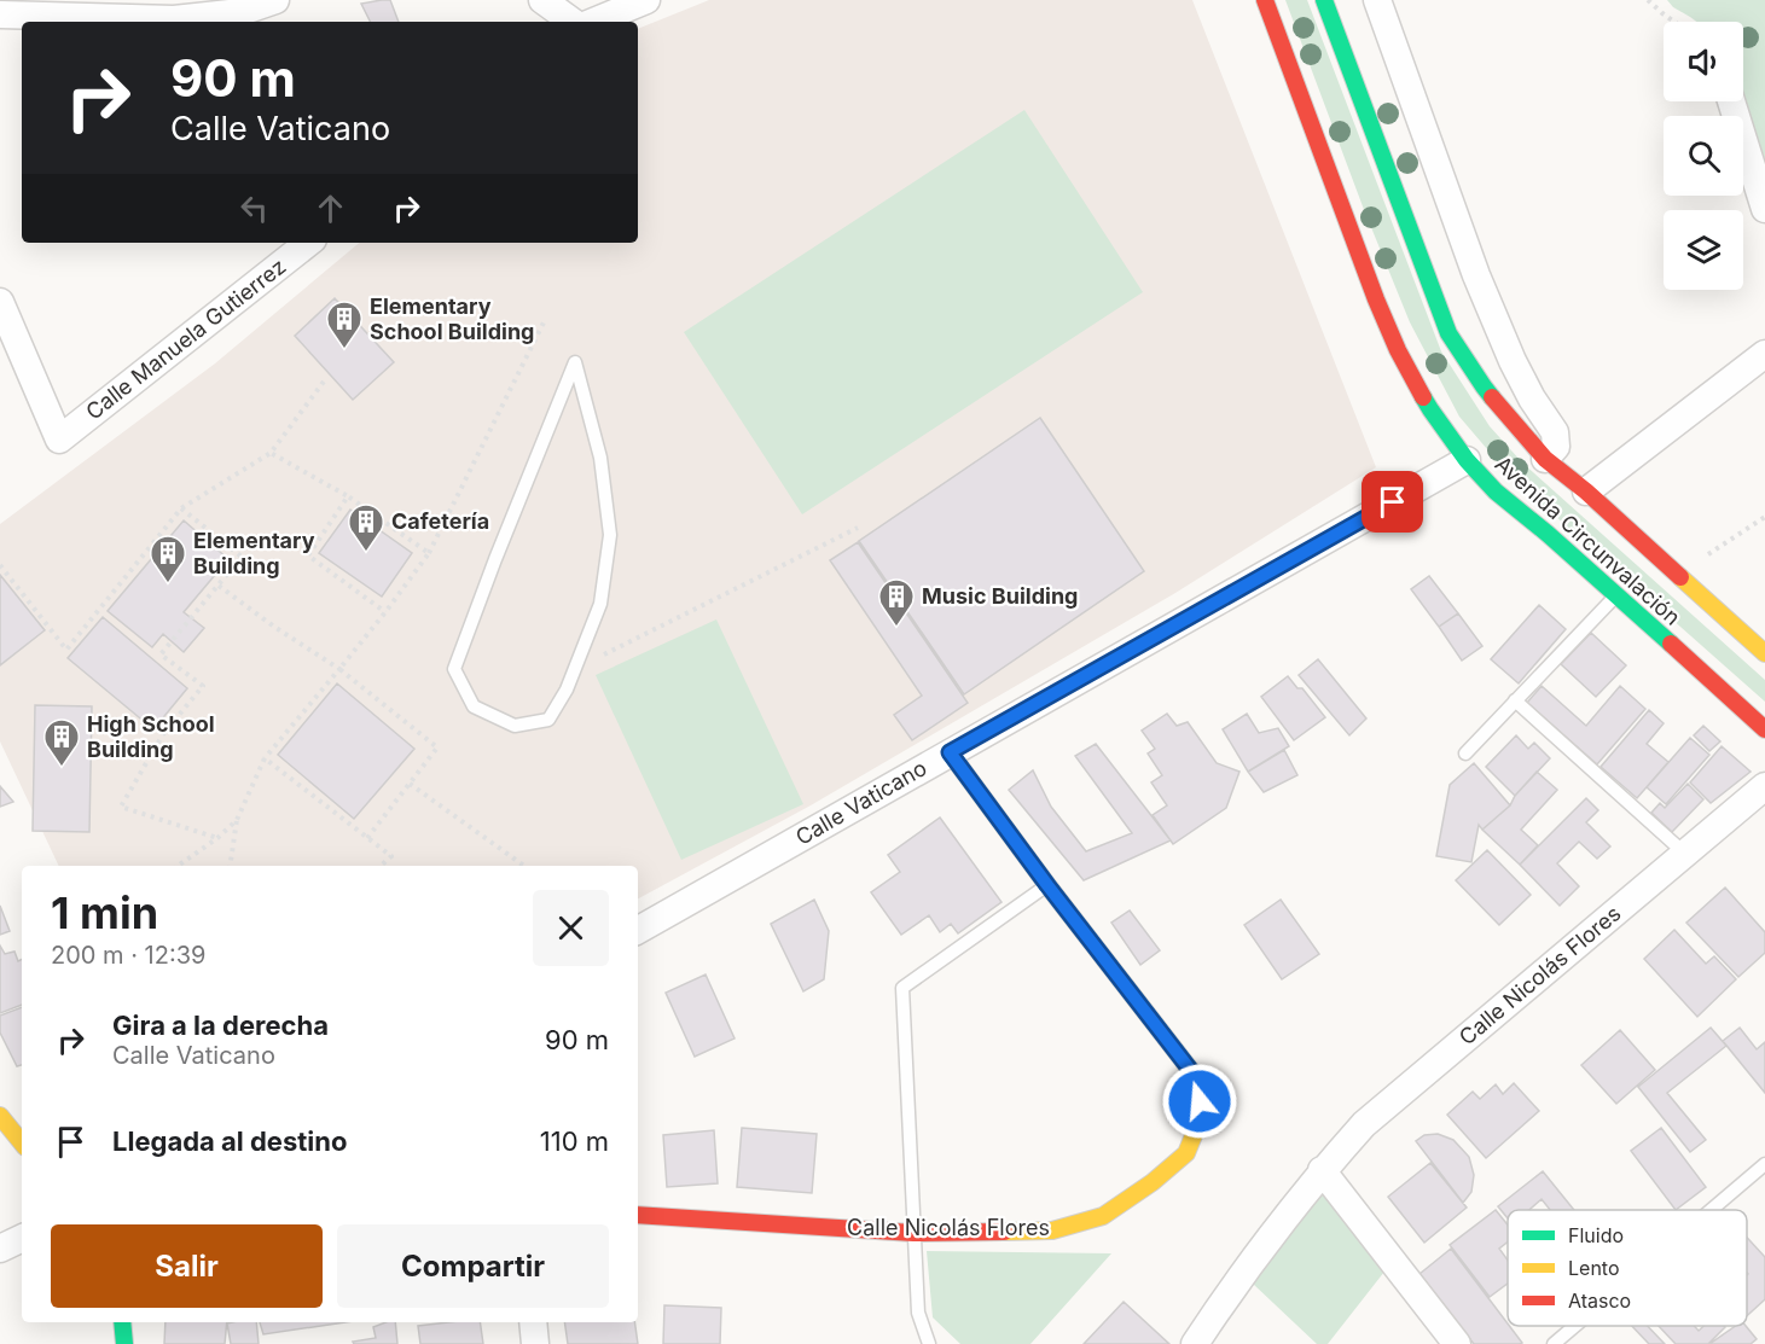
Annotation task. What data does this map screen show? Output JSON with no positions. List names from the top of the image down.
{
  "streets": {
    "main road": ["Avenida Circunvalación", "Calle Nicolás Flores"],
    "street": ["Calle Manuela Gutierrez", "Calle Vaticano"]
  },
  "crossings": [
    ["Avenida Circunvalación", "Calle Vaticano"],
    ["Calle Vaticano", "Calle Nicolás Flores"]
  ],
  "places": {
    "building": [
      "Elementary School Building",
      "Cafetería",
      "Elementary Building",
      "Music Building",
      "High School Building"
    ]
  },
  "legend": ["Fluido", "Lento", "Atasco"],
  "page": {
    "turn": ["90 m", "Calle Vaticano"],
    "heading": ["1 min", "200 m · 12:39"],
    "list": [
      {
        "name": "Gira a la derecha",
        "note": "Calle Vaticano",
        "value": "90 m"
      },
      {
        "name": "Llegada al destino",
        "value": "110 m"
      }
    ],
    "buttons": ["Salir", "Compartir"]
  }
}
